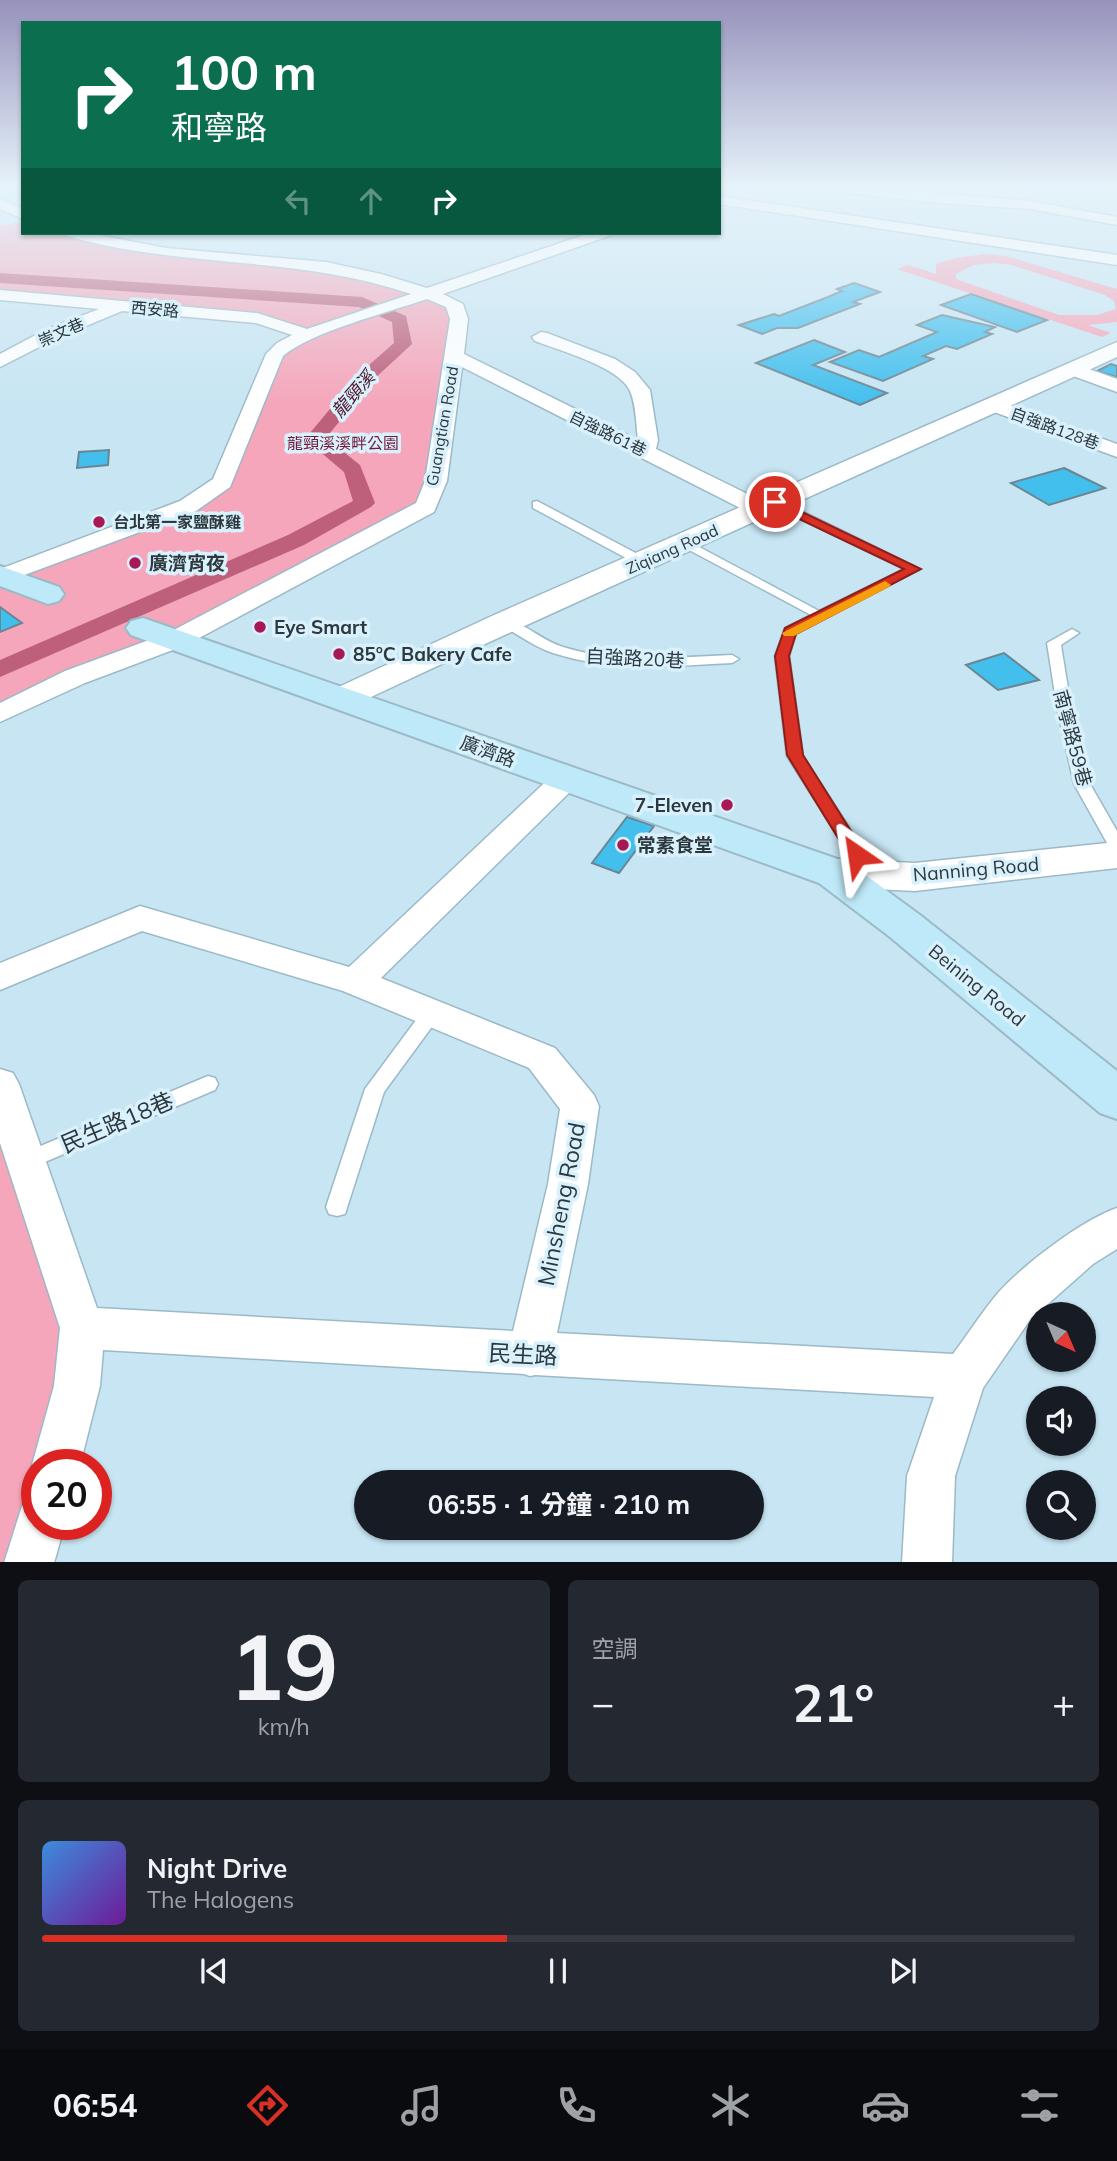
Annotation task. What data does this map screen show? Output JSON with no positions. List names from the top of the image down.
{
  "streets": {
    "main road": ["廣濟路", "Beining Road"],
    "street": [
      "西安路",
      "崇文巷",
      "Guangtian Road",
      "自強路128巷",
      "自強路61巷",
      "Ziqiang Road",
      "Nanning Road",
      "Minsheng Road",
      "民生路"
    ],
    "lane": ["自強路20巷", "南寧路59巷", "民生路18巷"]
  },
  "crossings": [
    ["西安路", "崇文巷"],
    ["Guangtian Road", "自強路61巷"],
    ["Guangtian Road", "廣濟路"],
    ["自強路128巷", "Ziqiang Road"],
    ["自強路61巷", "Ziqiang Road"],
    ["Ziqiang Road", "自強路20巷"],
    ["Ziqiang Road", "廣濟路"],
    ["廣濟路", "Nanning Road"],
    ["廣濟路", "Beining Road"],
    ["Nanning Road", "Beining Road"],
    ["Minsheng Road", "民生路"]
  ],
  "water": ["龍頸溪"],
  "parks": ["龍頸溪溪畔公園"],
  "places": [
    "台北第一家鹽酥雞",
    "廣濟宵夜",
    "Eye Smart",
    "85°C Bakery Cafe",
    "7-Eleven",
    "常素食堂"
  ],
  "north": "bottom right",
  "page": {
    "turn": ["100 m", "和寧路"],
    "limit": "20",
    "trip": "06:55 · 1 分鐘 · 210 m",
    "tile": [
      ["19", "km/h"],
      "空調"
    ],
    "heat": ["−", "21°", "+"],
    "song": ["Night Drive", "The Halogens"],
    "tabs": "06:54"
  }
}
